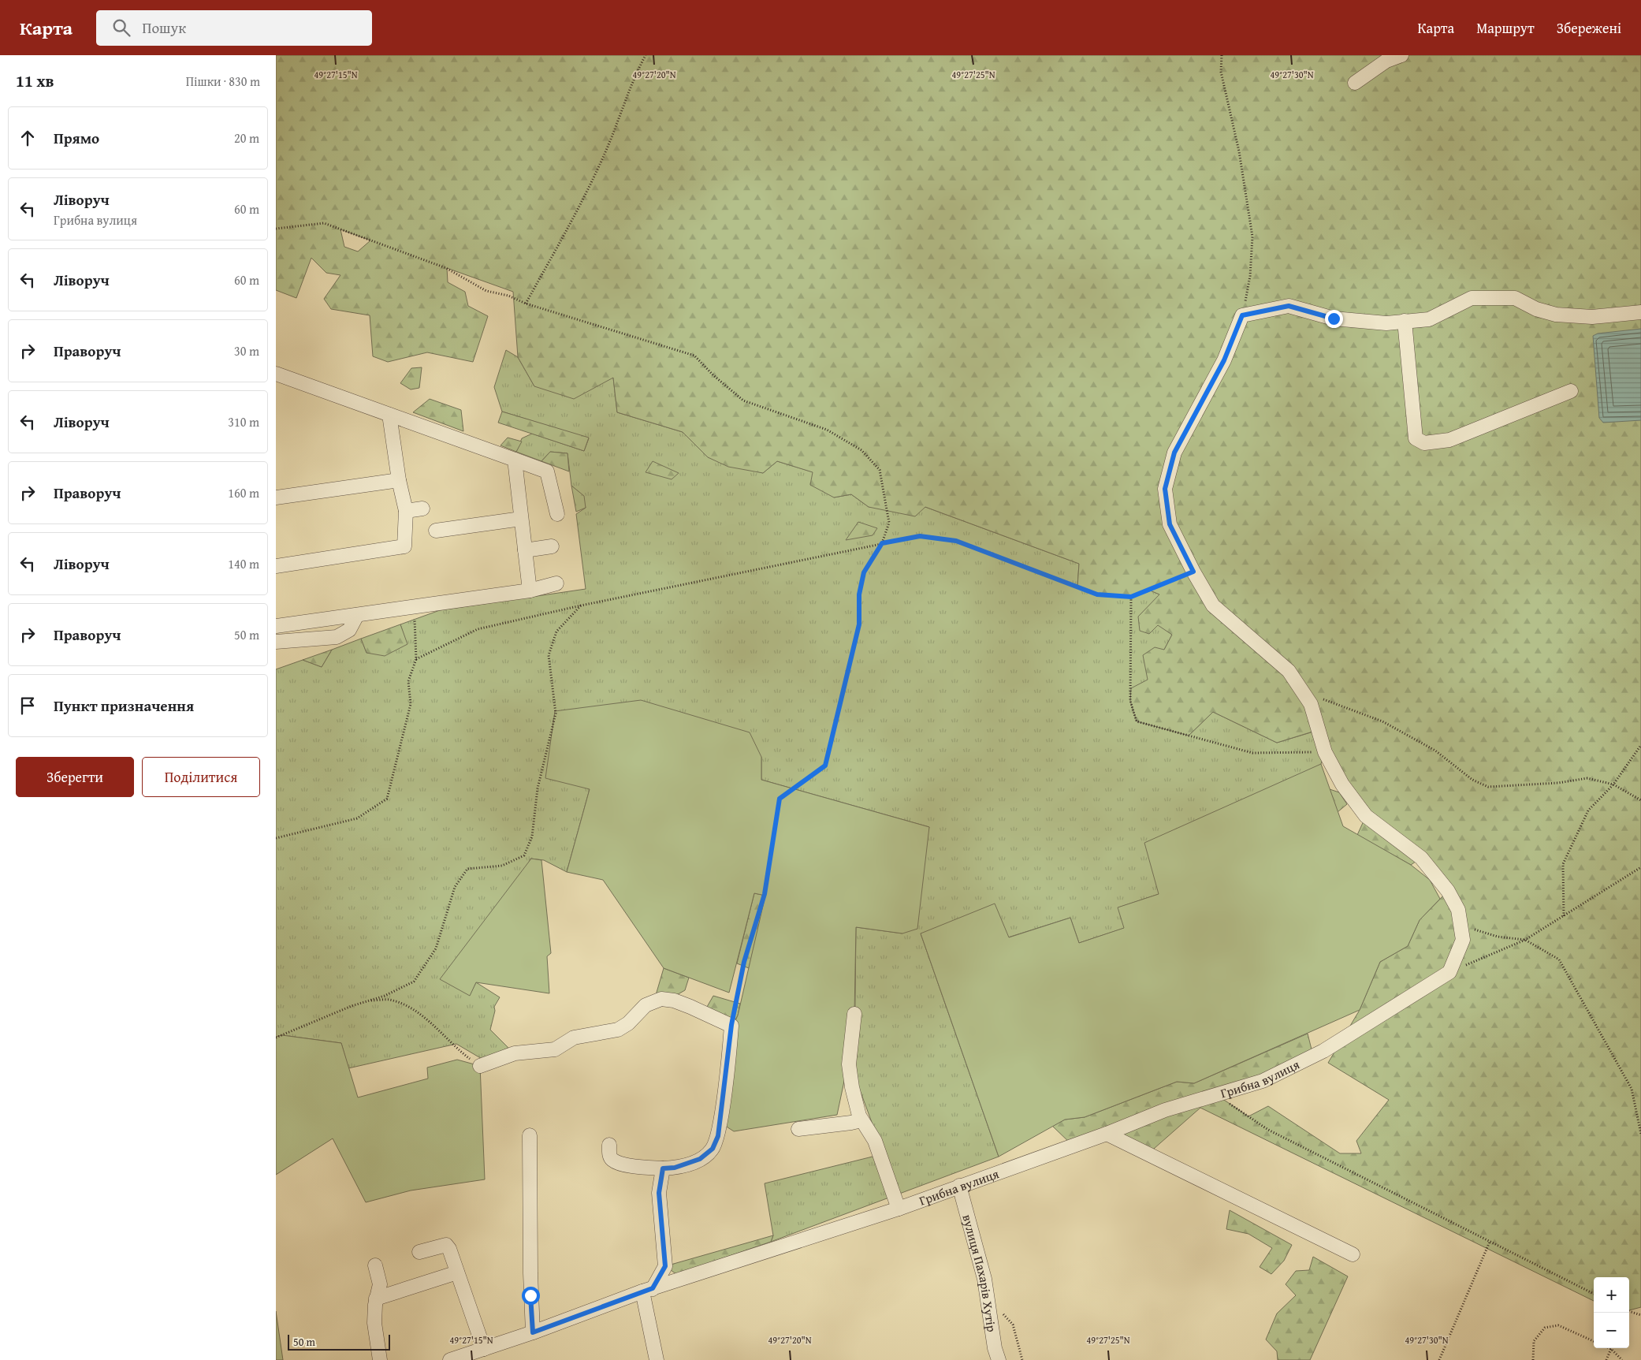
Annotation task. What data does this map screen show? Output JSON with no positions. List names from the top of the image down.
{
  "streets": {
    "street": ["Грибна вулиця", "вулиця Пахарів Хутір"]
  },
  "crossings": [
    ["Грибна вулиця", "вулиця Пахарів Хутір"]
  ],
  "scale_bar": "50 m",
  "page": {
    "header": "Карта",
    "search": "Пошук",
    "nav": ["Карта", "Маршрут", "Збережені"],
    "heading": ["11 хв", "Пішки · 830 m"],
    "list": [
      ["Прямо", "20 m"],
      ["Ліворуч", "Грибна вулиця", "60 m"],
      ["Ліворуч", "60 m"],
      ["Праворуч", "30 m"],
      ["Ліворуч", "310 m"],
      ["Праворуч", "160 m"],
      ["Ліворуч", "140 m"],
      ["Праворуч", "50 m"],
      "Пункт призначення"
    ],
    "buttons": ["Зберегти", "Поділитися"],
    "map_buttons": ["+", "−"],
    "scale": "50 m"
  },
  "coordinates": [
    "49°27'15\"N",
    "49°27'20\"N",
    "49°27'25\"N",
    "49°27'30\"N"
  ]
}
